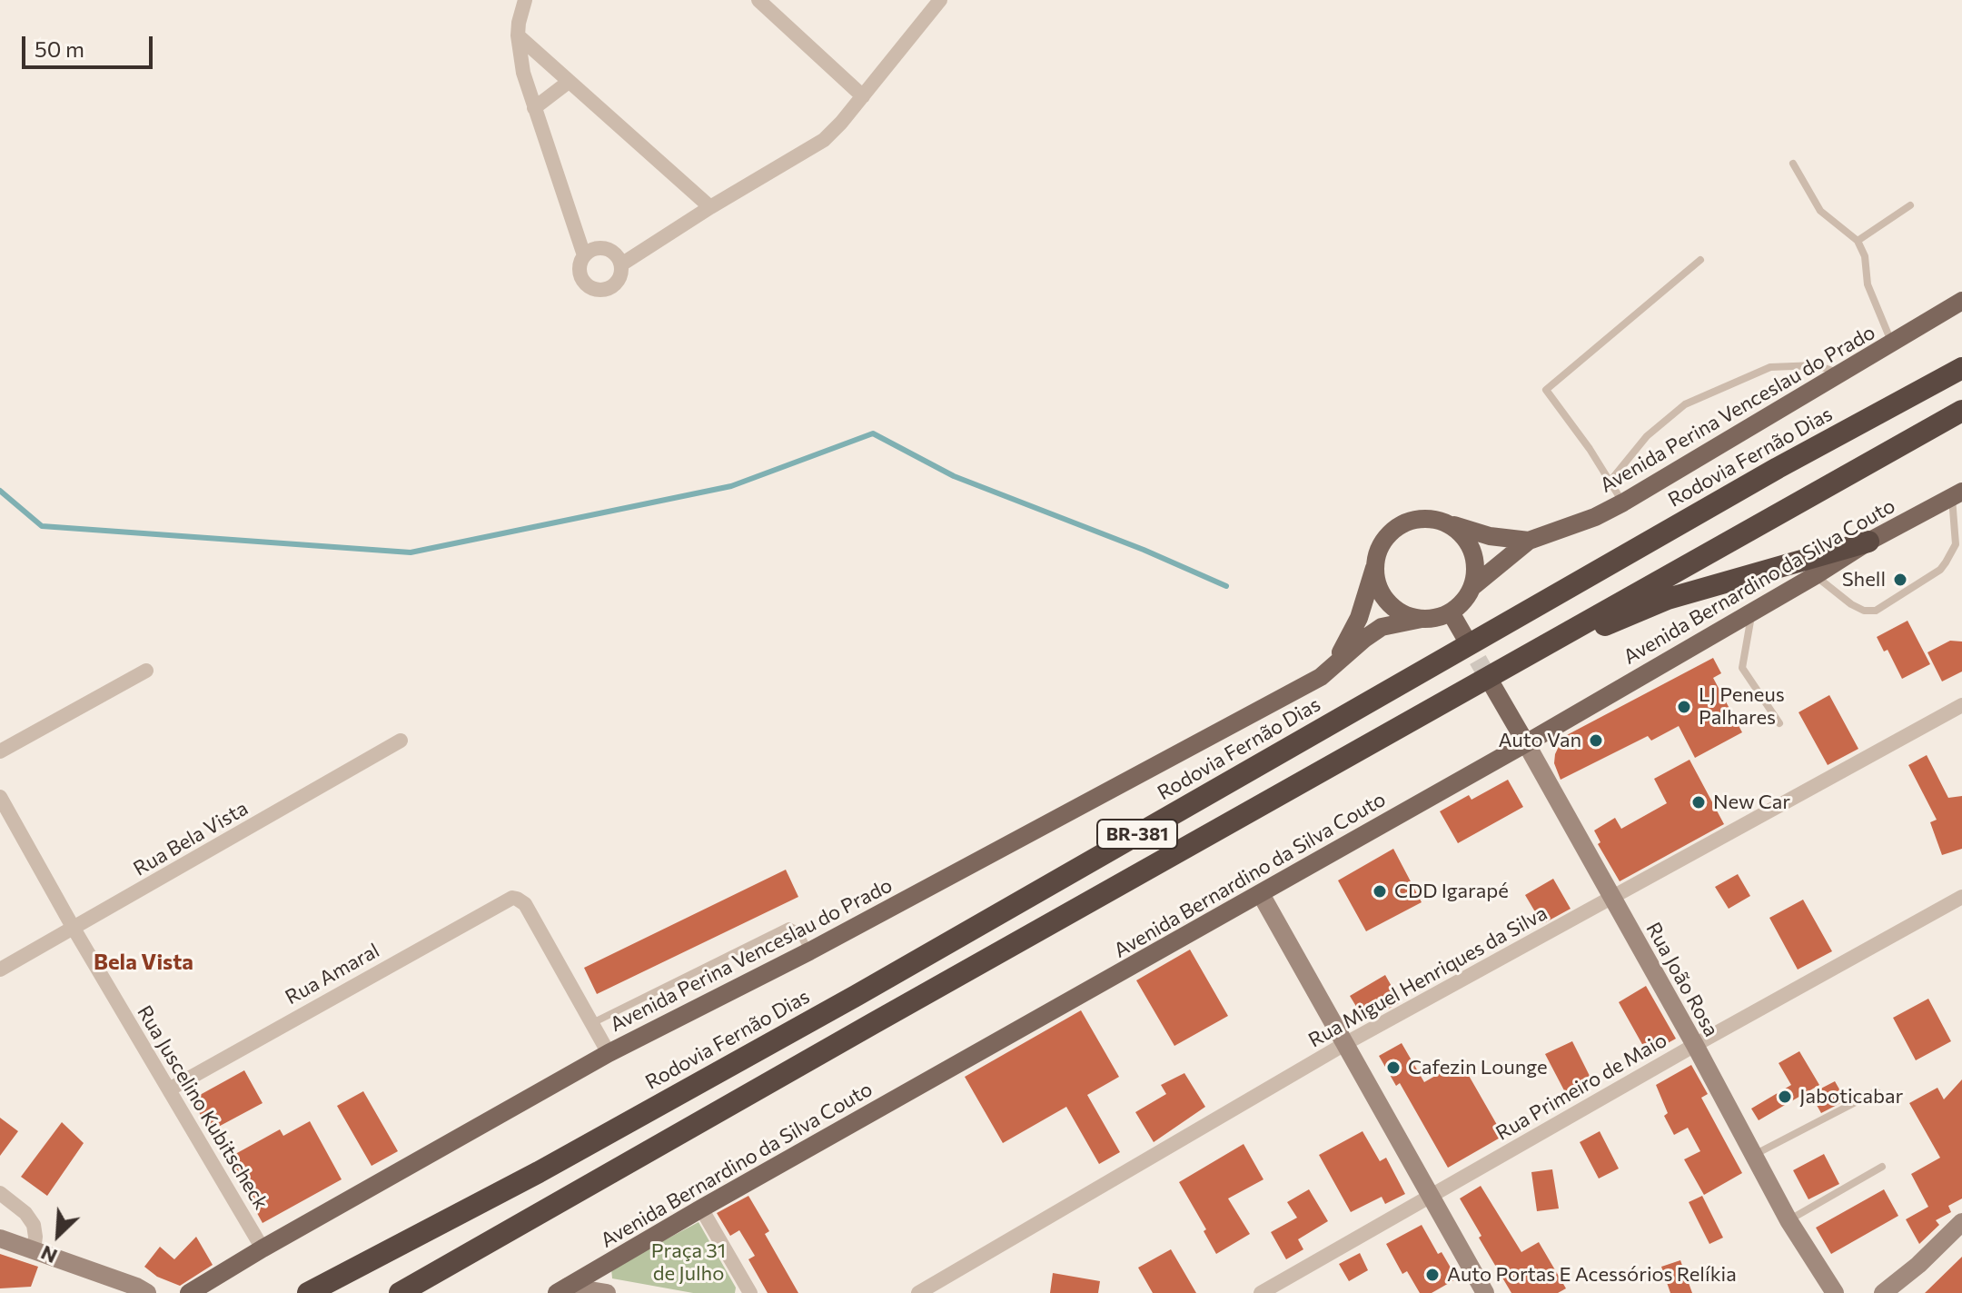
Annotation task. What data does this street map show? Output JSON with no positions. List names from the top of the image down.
{
  "streets": {
    "highway": ["Rodovia Fernão Dias", "BR-381"],
    "main road": ["Avenida Perina Venceslau do Prado", "Avenida Bernardino da Silva Couto", "Rua João Rosa"],
    "street": [
      "Rua Bela Vista",
      "Rua Amaral",
      "Rua Miguel Henriques da Silva",
      "Rua Primeiro de Maio",
      "Rua Juscelino Kubitscheck"
    ]
  },
  "crossings": [
    ["Avenida Perina Venceslau do Prado", "Rua Juscelino Kubitscheck"],
    ["Avenida Bernardino da Silva Couto", "Rua João Rosa"],
    ["Rua Bela Vista", "Rua Juscelino Kubitscheck"],
    ["Rua Amaral", "Rua Juscelino Kubitscheck"],
    ["Rua Miguel Henriques da Silva", "Rua João Rosa"],
    ["Rua João Rosa", "Rua Primeiro de Maio"]
  ],
  "districts": ["Bela Vista"],
  "parks": ["Praça 31 de Julho"],
  "places": [
    "Shell",
    "LJ Peneus Palhares",
    "Auto Van",
    "New Car",
    "CDD Igarapé",
    "Cafezin Lounge",
    "Jaboticabar",
    "Auto Portas E Acessórios Relíkia"
  ],
  "scale_bar": "50 m",
  "north": "bottom left"
}
